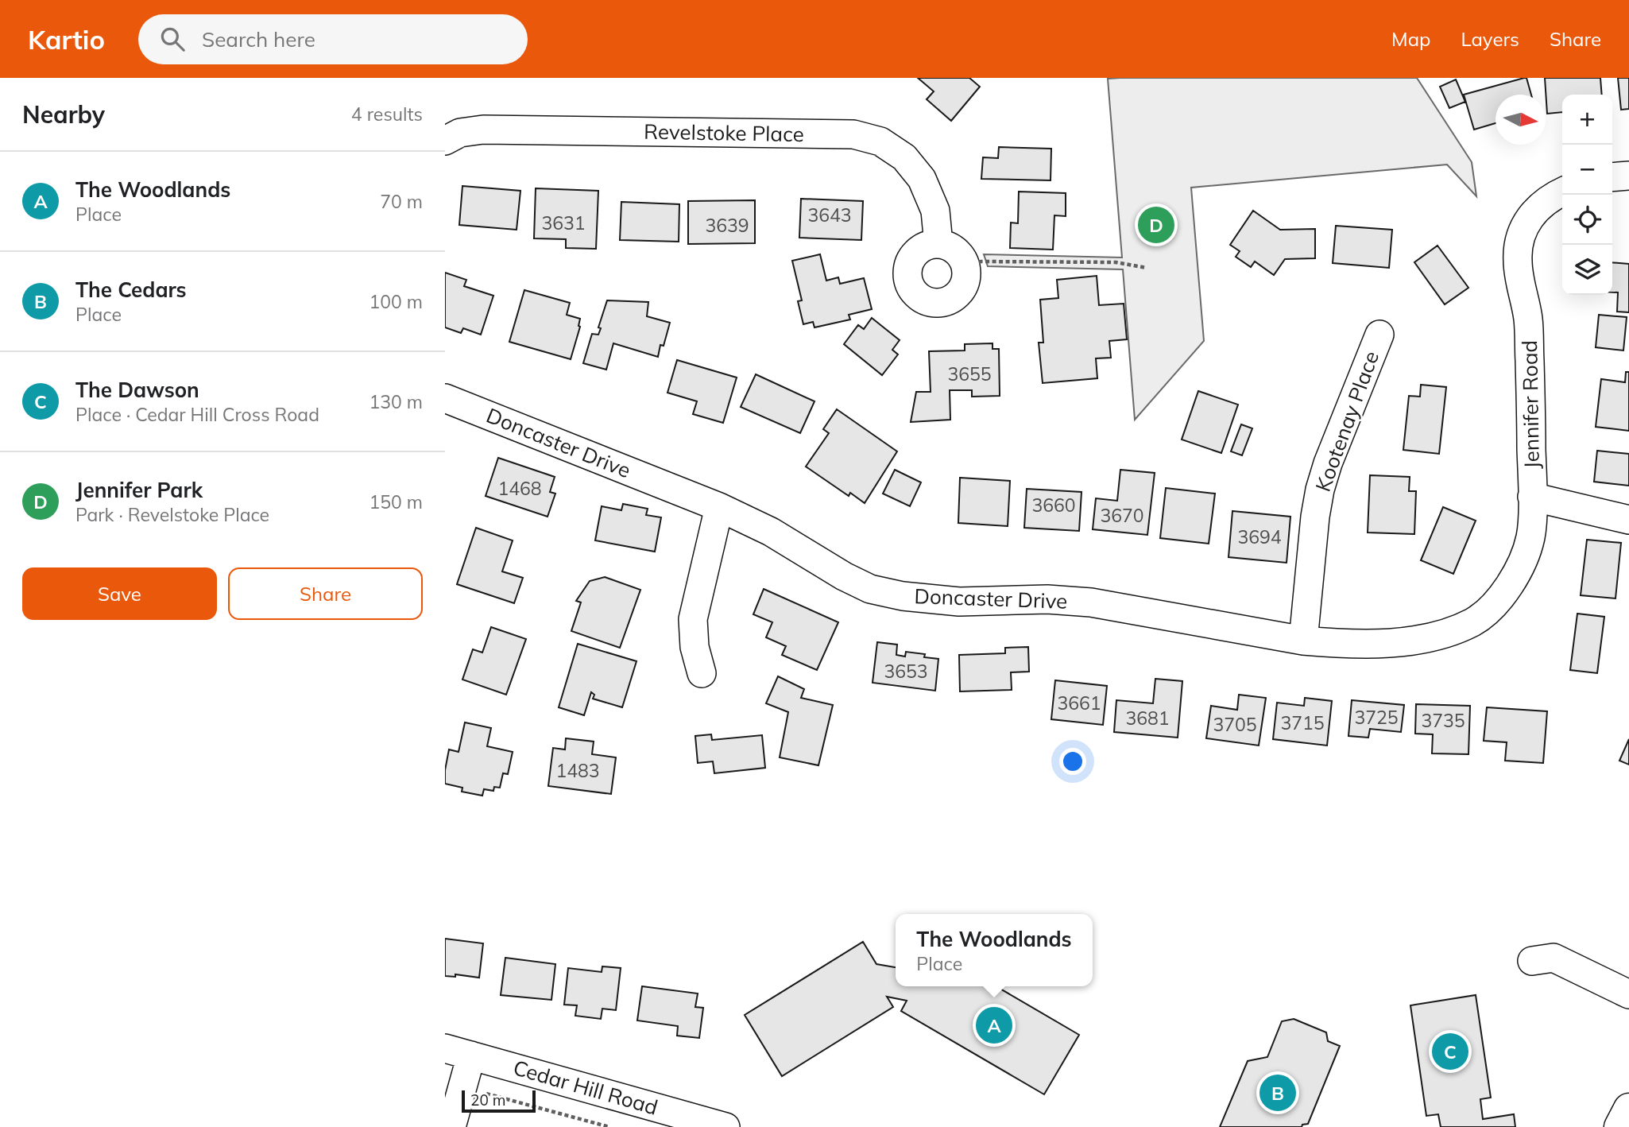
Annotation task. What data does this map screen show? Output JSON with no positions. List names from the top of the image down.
{
  "streets": {
    "street": [
      "Revelstoke Place",
      "Jennifer Road",
      "Kootenay Place",
      "Doncaster Drive",
      "Cedar Hill Road"
    ]
  },
  "crossings": [
    ["Jennifer Road", "Doncaster Drive"],
    ["Kootenay Place", "Doncaster Drive"]
  ],
  "house_numbers": [
    "3643",
    "3631",
    "3639",
    "3655",
    "1468",
    "3660",
    "3670",
    "3694",
    "3653",
    "3661",
    "3725",
    "3681",
    "3735",
    "3715",
    "3705",
    "1483"
  ],
  "scale_bar": "20 m",
  "north": "right",
  "page": {
    "header": "Kartio",
    "search": "Search here",
    "nav": ["Map", "Layers", "Share"],
    "heading": ["Nearby", "4 results"],
    "map_buttons": ["+", "−"],
    "list": [
      {
        "mark": "A",
        "name": "The Woodlands",
        "note": "Place",
        "value": "70 m"
      },
      {
        "mark": "B",
        "name": "The Cedars",
        "note": "Place",
        "value": "100 m"
      },
      {
        "mark": "C",
        "name": "The Dawson",
        "note": "Place · Cedar Hill Cross Road",
        "value": "130 m"
      },
      {
        "mark": "D",
        "name": "Jennifer Park",
        "note": "Park · Revelstoke Place",
        "value": "150 m"
      }
    ],
    "pins": [
      "D",
      "A",
      "C",
      "B"
    ],
    "buttons": ["Save", "Share"],
    "popup": ["The Woodlands", "Place"],
    "scale": "20 m"
  }
}
